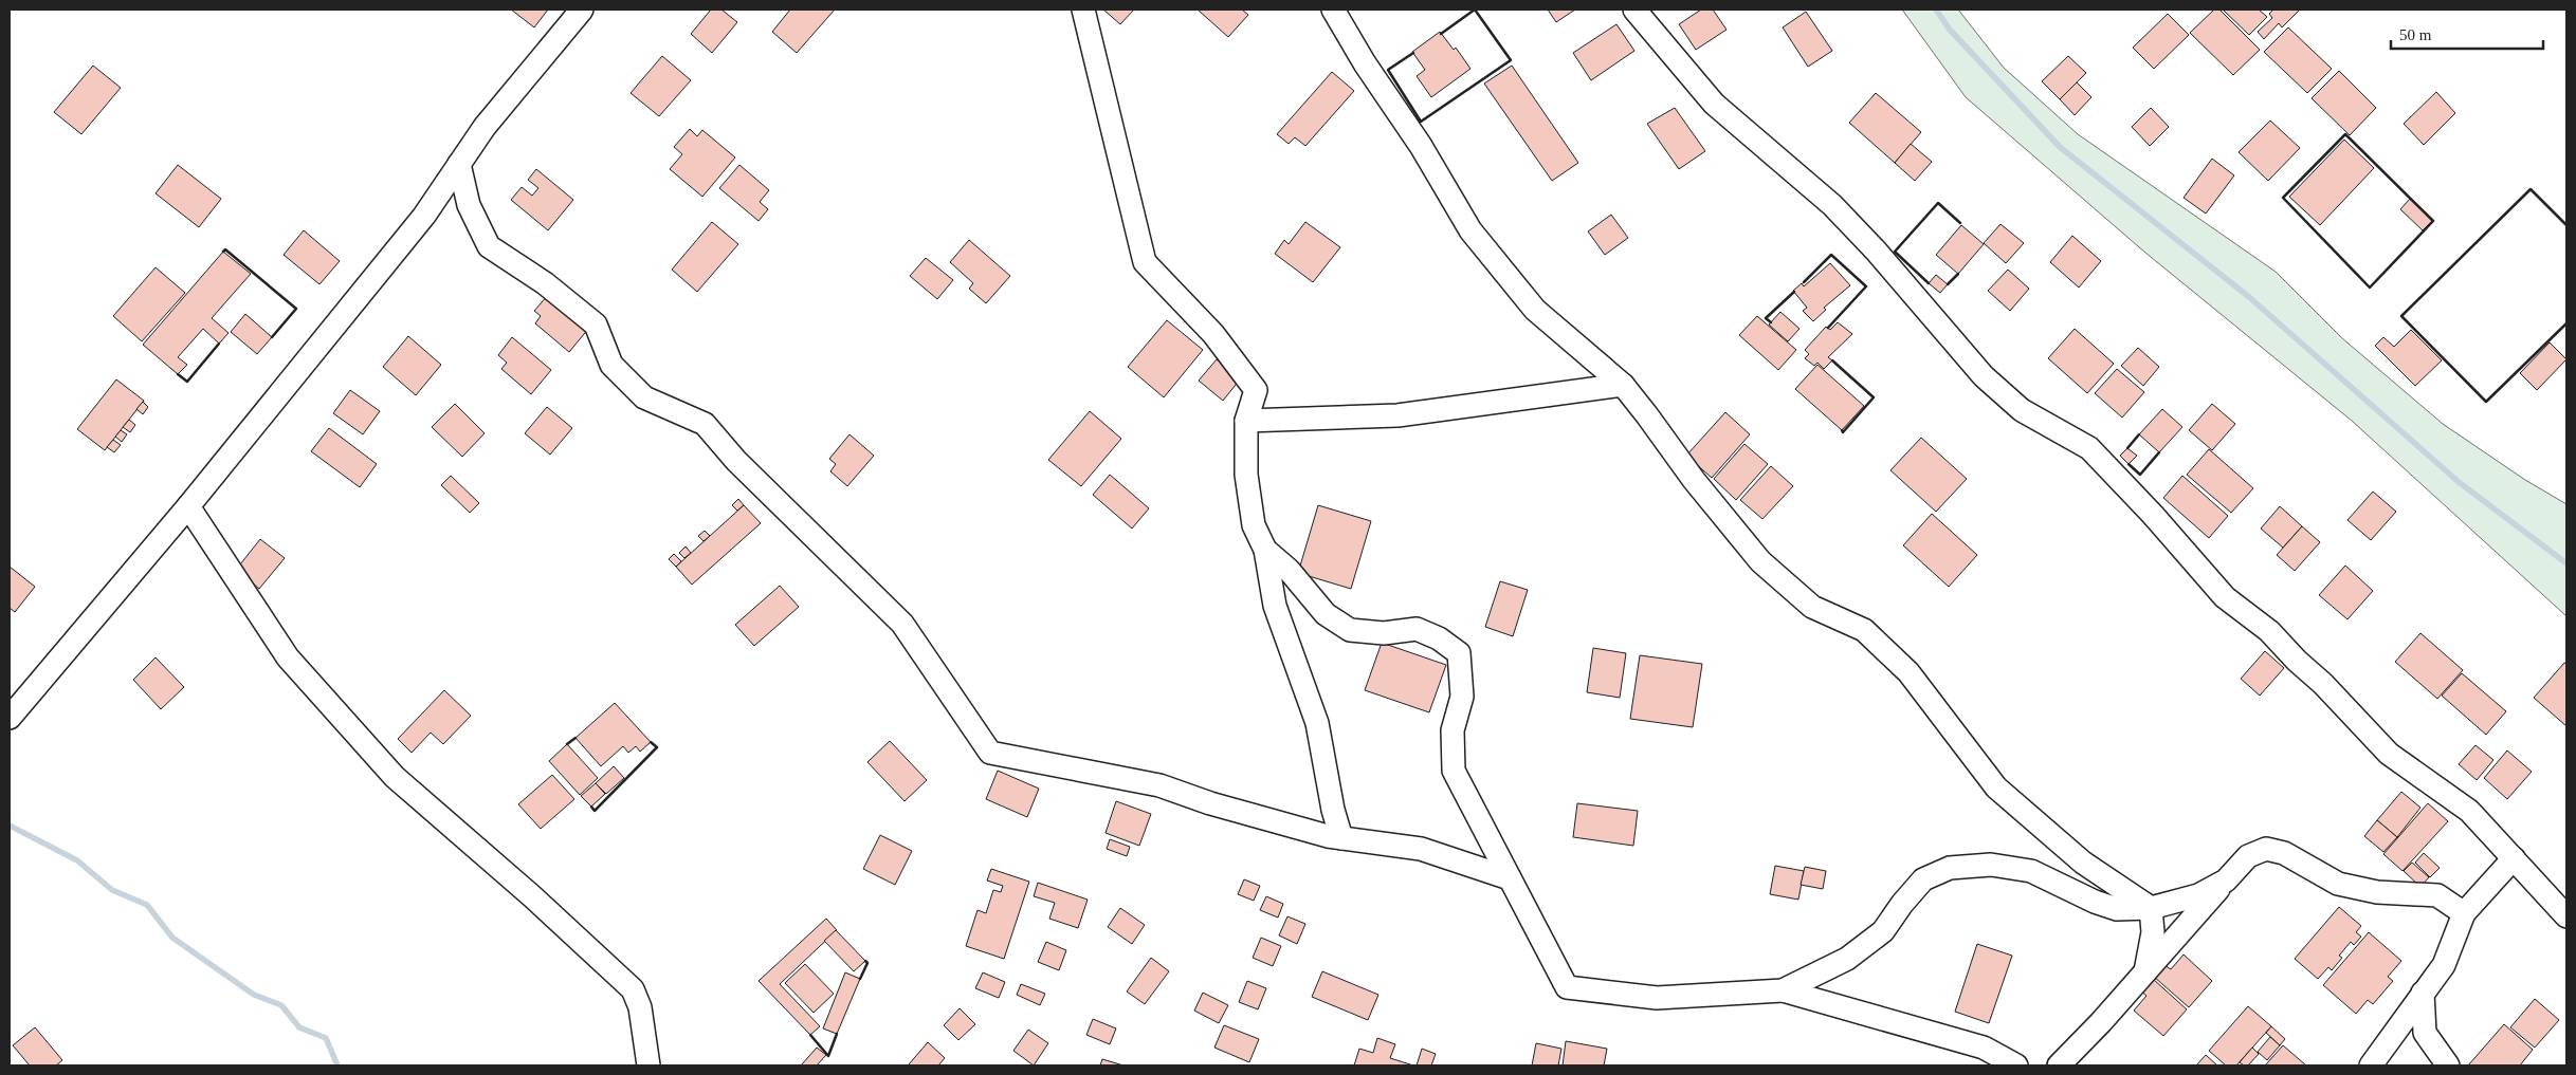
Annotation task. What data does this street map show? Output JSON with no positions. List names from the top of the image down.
{
  "scale_bar": "50 m"
}
